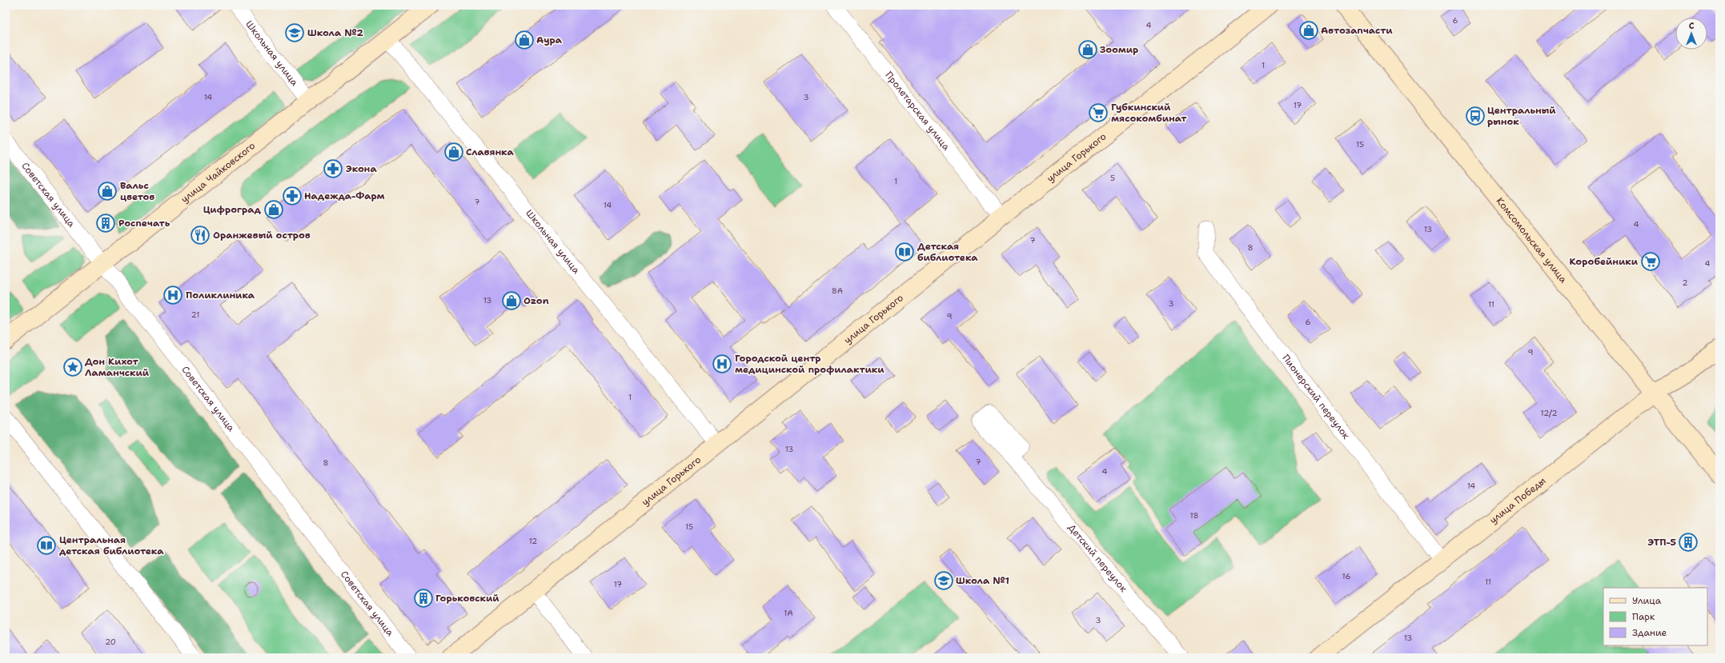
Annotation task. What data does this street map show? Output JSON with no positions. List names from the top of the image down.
{
  "streets": {
    "street": [
      "Школьная улица",
      "Пролетарская улица",
      "улица Горького",
      "улица Чайковского",
      "Советская улица",
      "Комсомольская улица",
      "Пионерский переулок",
      "улица Победы",
      "Детский переулок"
    ]
  },
  "crossings": [
    ["Школьная улица", "улица Горького"],
    ["Школьная улица", "улица Чайковского"],
    ["Пролетарская улица", "улица Горького"],
    ["улица Чайковского", "Советская улица"],
    ["Комсомольская улица", "улица Победы"],
    ["Пионерский переулок", "улица Победы"]
  ],
  "places": {
    "shop": [
      "Автозапчасти",
      "Аура",
      "Зоомир",
      "Славянка",
      "Вальс цветов",
      "Цифроград",
      "Ozon"
    ],
    "school or university": ["Школа №2", "Школа №1"],
    "supermarket": ["Губкинский мясокомбинат", "Коробейники"],
    "bus stop": ["Центральный рынок"],
    "pharmacy": ["Экона", "Надежда-Фарм"],
    "building": ["Роспечать", "ЭТП-5", "Горьковский"],
    "restaurant": ["Оранжевый остров"],
    "library": ["Детская библиотека", "Центральная детская библиотека"],
    "hospital": ["Поликлиника", "Городской центр медицинской профилактики"],
    "place": ["Дон Кихот Ламанчский"]
  },
  "house_numbers": [
    "6",
    "4",
    "1",
    "14",
    "3",
    "17",
    "15",
    "5",
    "1",
    "7",
    "14",
    "4",
    "13",
    "7",
    "8",
    "4",
    "2",
    "8А",
    "13",
    "3",
    "11",
    "21",
    "9",
    "6",
    "9",
    "1",
    "12/2",
    "13",
    "7",
    "8",
    "4",
    "14",
    "18",
    "15",
    "12",
    "16",
    "11",
    "17",
    "1А",
    "3",
    "13",
    "20"
  ],
  "legend": ["Улица", "Парк", "Здание"],
  "north": "top"
}
